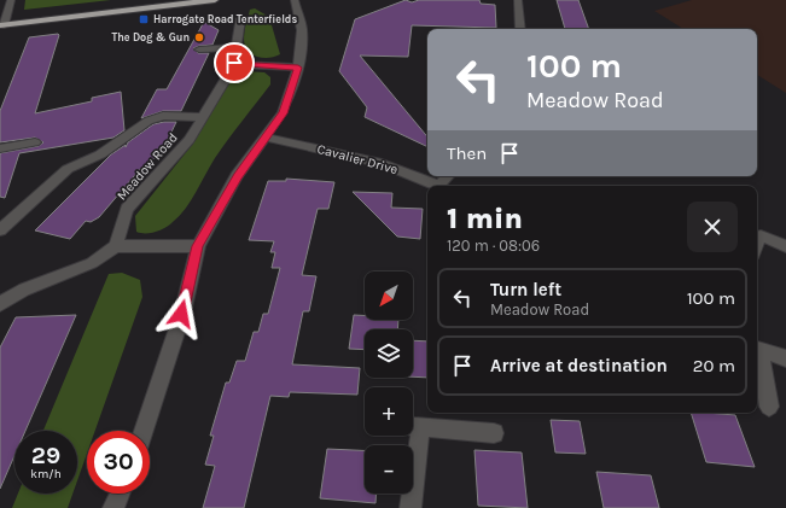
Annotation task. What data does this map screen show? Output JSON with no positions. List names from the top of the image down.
{
  "streets": {
    "street": ["Cavalier Drive", "Meadow Road"]
  },
  "places": {
    "transit": ["Harrogate Road Tenterfields"],
    "other": ["The Dog & Gun"]
  },
  "north": "bottom left",
  "page": {
    "turn": ["100 m", "Meadow Road"],
    "then": "Then",
    "heading": ["1 min", "120 m · 08:06"],
    "list": [
      {
        "name": "Turn left",
        "note": "Meadow Road",
        "value": "100 m"
      },
      {
        "name": "Arrive at destination",
        "value": "20 m"
      }
    ],
    "map_buttons": ["+", "−"],
    "speed": "29 km/h",
    "limit": "30"
  }
}
